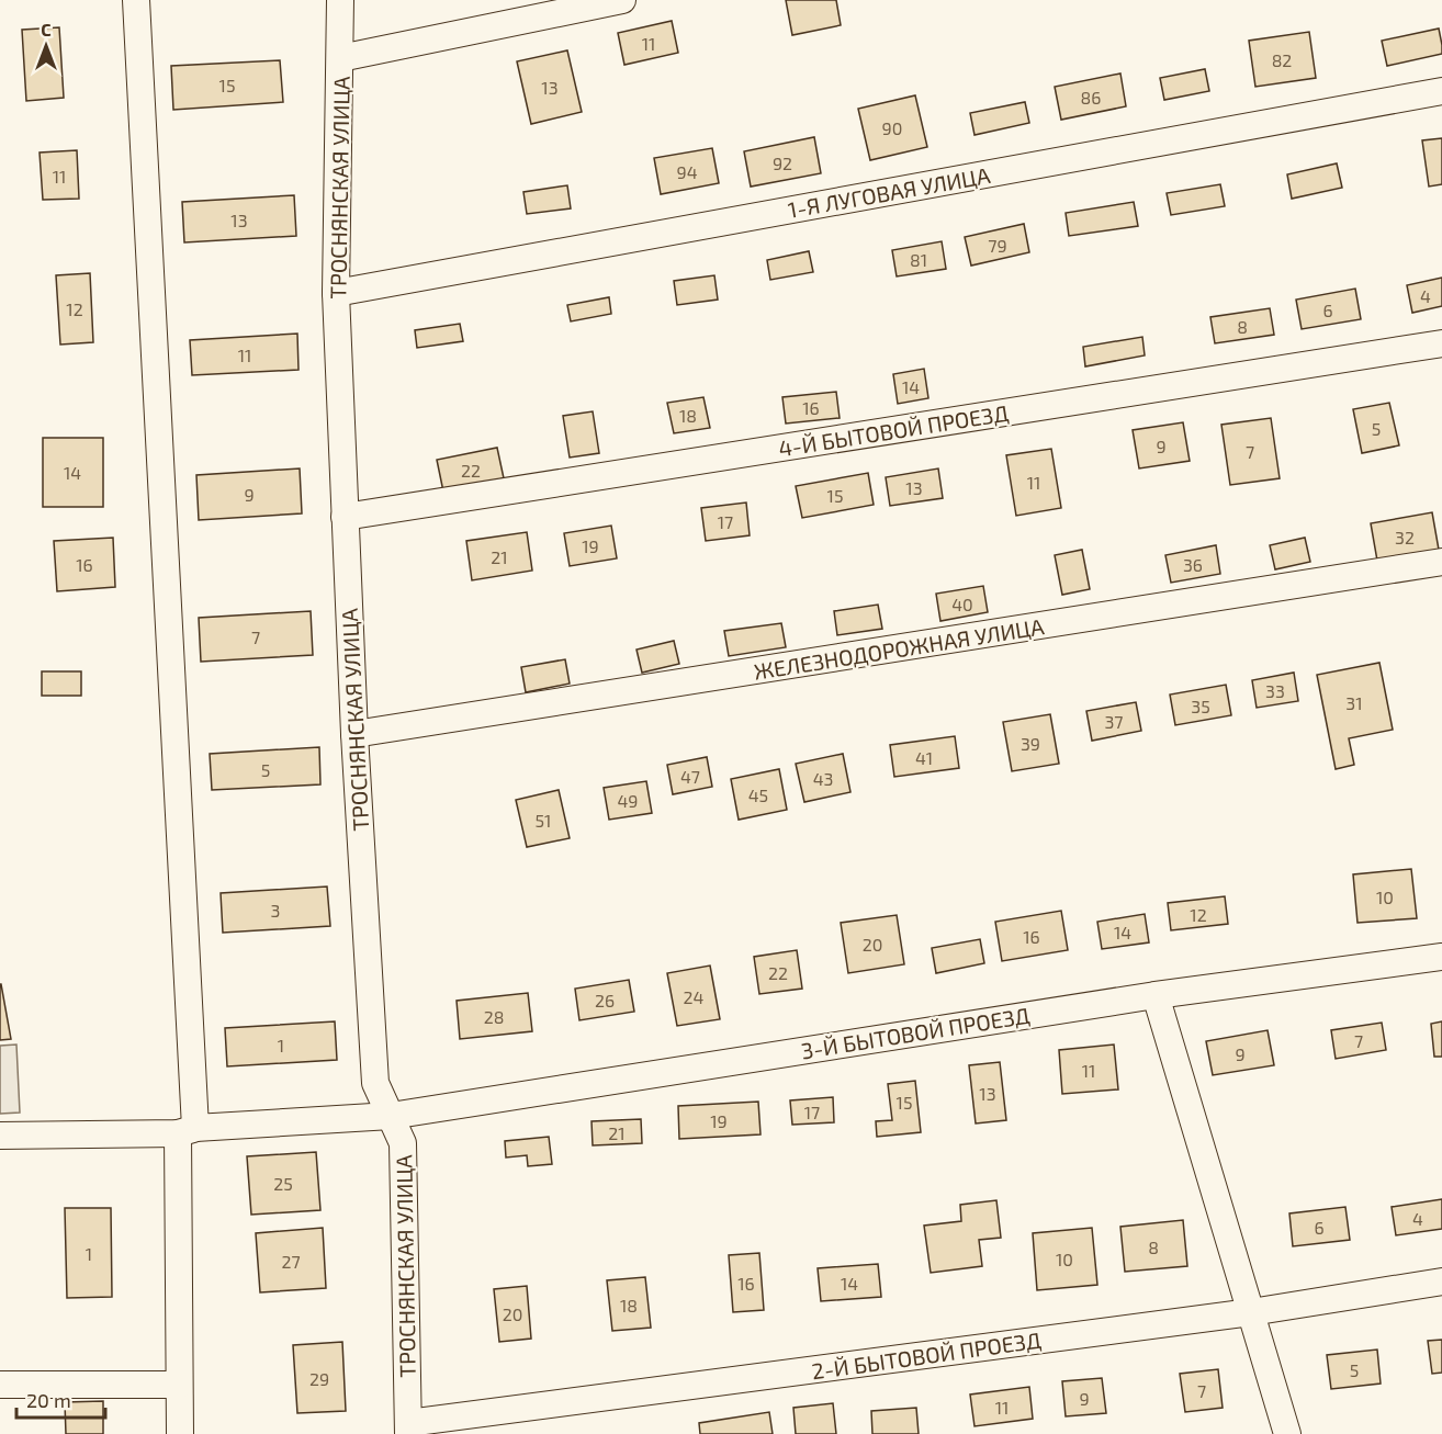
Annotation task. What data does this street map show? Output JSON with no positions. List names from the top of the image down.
{
  "streets": {
    "street": [
      "ТРОСНЯНСКАЯ УЛИЦА",
      "1-Я ЛУГОВАЯ УЛИЦА",
      "4-Й БЫТОВОЙ ПРОЕЗД",
      "ЖЕЛЕЗНОДОРОЖНАЯ УЛИЦА",
      "3-Й БЫТОВОЙ ПРОЕЗД",
      "2-Й БЫТОВОЙ ПРОЕЗД"
    ]
  },
  "crossings": [
    ["ТРОСНЯНСКАЯ УЛИЦА", "1-Я ЛУГОВАЯ УЛИЦА"],
    ["ТРОСНЯНСКАЯ УЛИЦА", "4-Й БЫТОВОЙ ПРОЕЗД"],
    ["ТРОСНЯНСКАЯ УЛИЦА", "ЖЕЛЕЗНОДОРОЖНАЯ УЛИЦА"],
    ["ТРОСНЯНСКАЯ УЛИЦА", "3-Й БЫТОВОЙ ПРОЕЗД"],
    ["ТРОСНЯНСКАЯ УЛИЦА", "2-Й БЫТОВОЙ ПРОЕЗД"]
  ],
  "house_numbers": [
    "11",
    "82",
    "15",
    "13",
    "86",
    "90",
    "92",
    "94",
    "11",
    "13",
    "79",
    "81",
    "4",
    "12",
    "6",
    "8",
    "11",
    "14",
    "16",
    "18",
    "5",
    "9",
    "7",
    "22",
    "14",
    "11",
    "13",
    "9",
    "15",
    "17",
    "32",
    "19",
    "21",
    "16",
    "36",
    "40",
    "7",
    "33",
    "31",
    "35",
    "37",
    "39",
    "41",
    "5",
    "47",
    "43",
    "45",
    "49",
    "51",
    "10",
    "3",
    "12",
    "14",
    "16",
    "20",
    "22",
    "24",
    "26",
    "28",
    "7",
    "1",
    "9",
    "11",
    "13",
    "15",
    "17",
    "19",
    "21",
    "25",
    "4",
    "6",
    "8",
    "1",
    "10",
    "27",
    "16",
    "14",
    "18",
    "20",
    "5",
    "29",
    "7",
    "9",
    "11"
  ],
  "scale_bar": "20 m",
  "north": "top"
}
